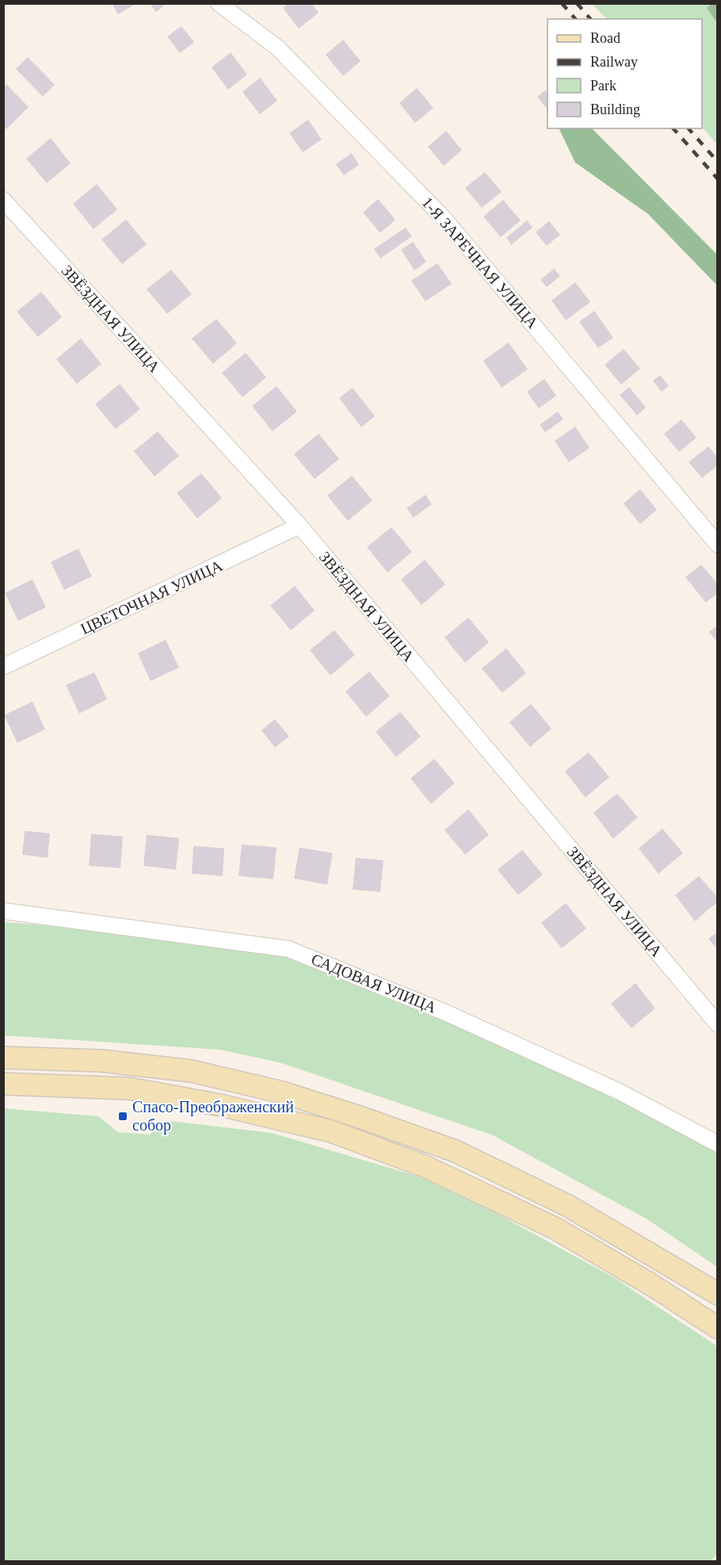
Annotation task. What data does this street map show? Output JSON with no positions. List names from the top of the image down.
{
  "streets": {
    "street": [
      "1-Я ЗАРЕЧНАЯ УЛИЦА",
      "ЗВЁЗДНАЯ УЛИЦА",
      "ЦВЕТОЧНАЯ УЛИЦА",
      "САДОВАЯ УЛИЦА"
    ]
  },
  "crossings": [
    ["ЗВЁЗДНАЯ УЛИЦА", "ЦВЕТОЧНАЯ УЛИЦА"]
  ],
  "places": {
    "transit": ["Спасо-Преображенский собор"]
  },
  "legend": [
    "Road",
    "Railway",
    "Park",
    "Building"
  ]
}
